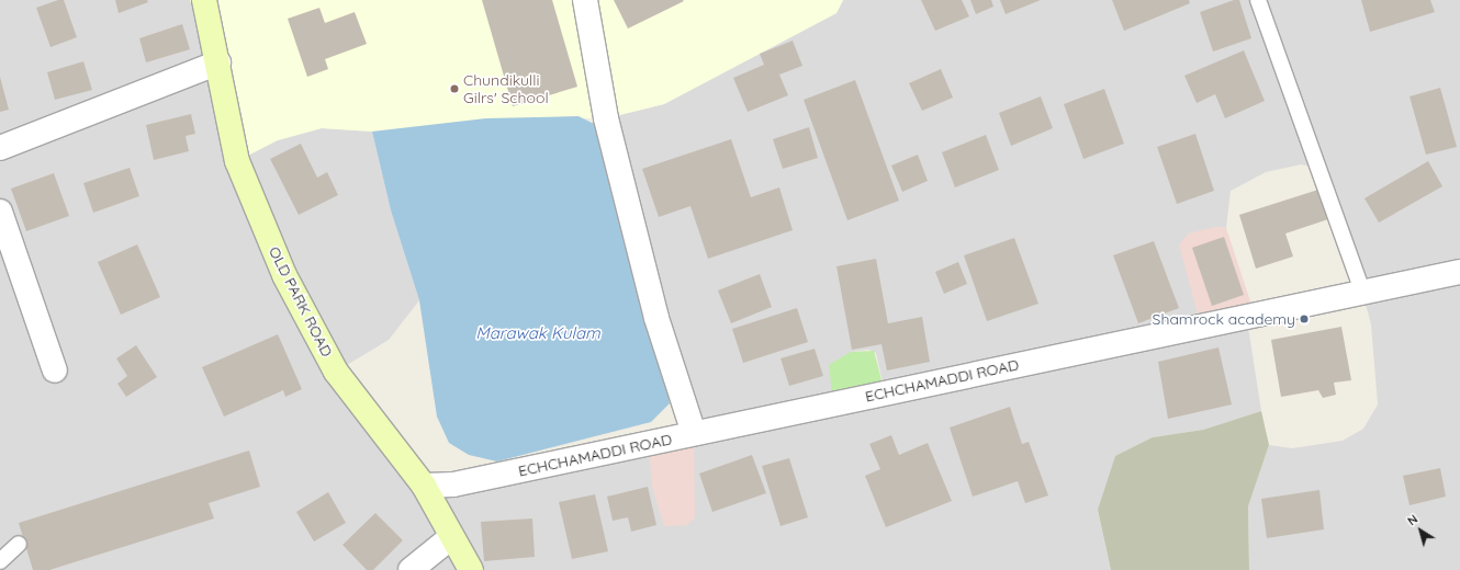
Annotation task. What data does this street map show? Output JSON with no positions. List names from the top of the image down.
{
  "streets": {
    "street": ["OLD PARK ROAD", "ECHCHAMADDI ROAD"]
  },
  "crossings": [
    ["OLD PARK ROAD", "ECHCHAMADDI ROAD"]
  ],
  "water": ["Marawak Kulam"],
  "places": ["Chundikulli Gilrs' School", "Shamrock academy"],
  "north": "top left"
}
